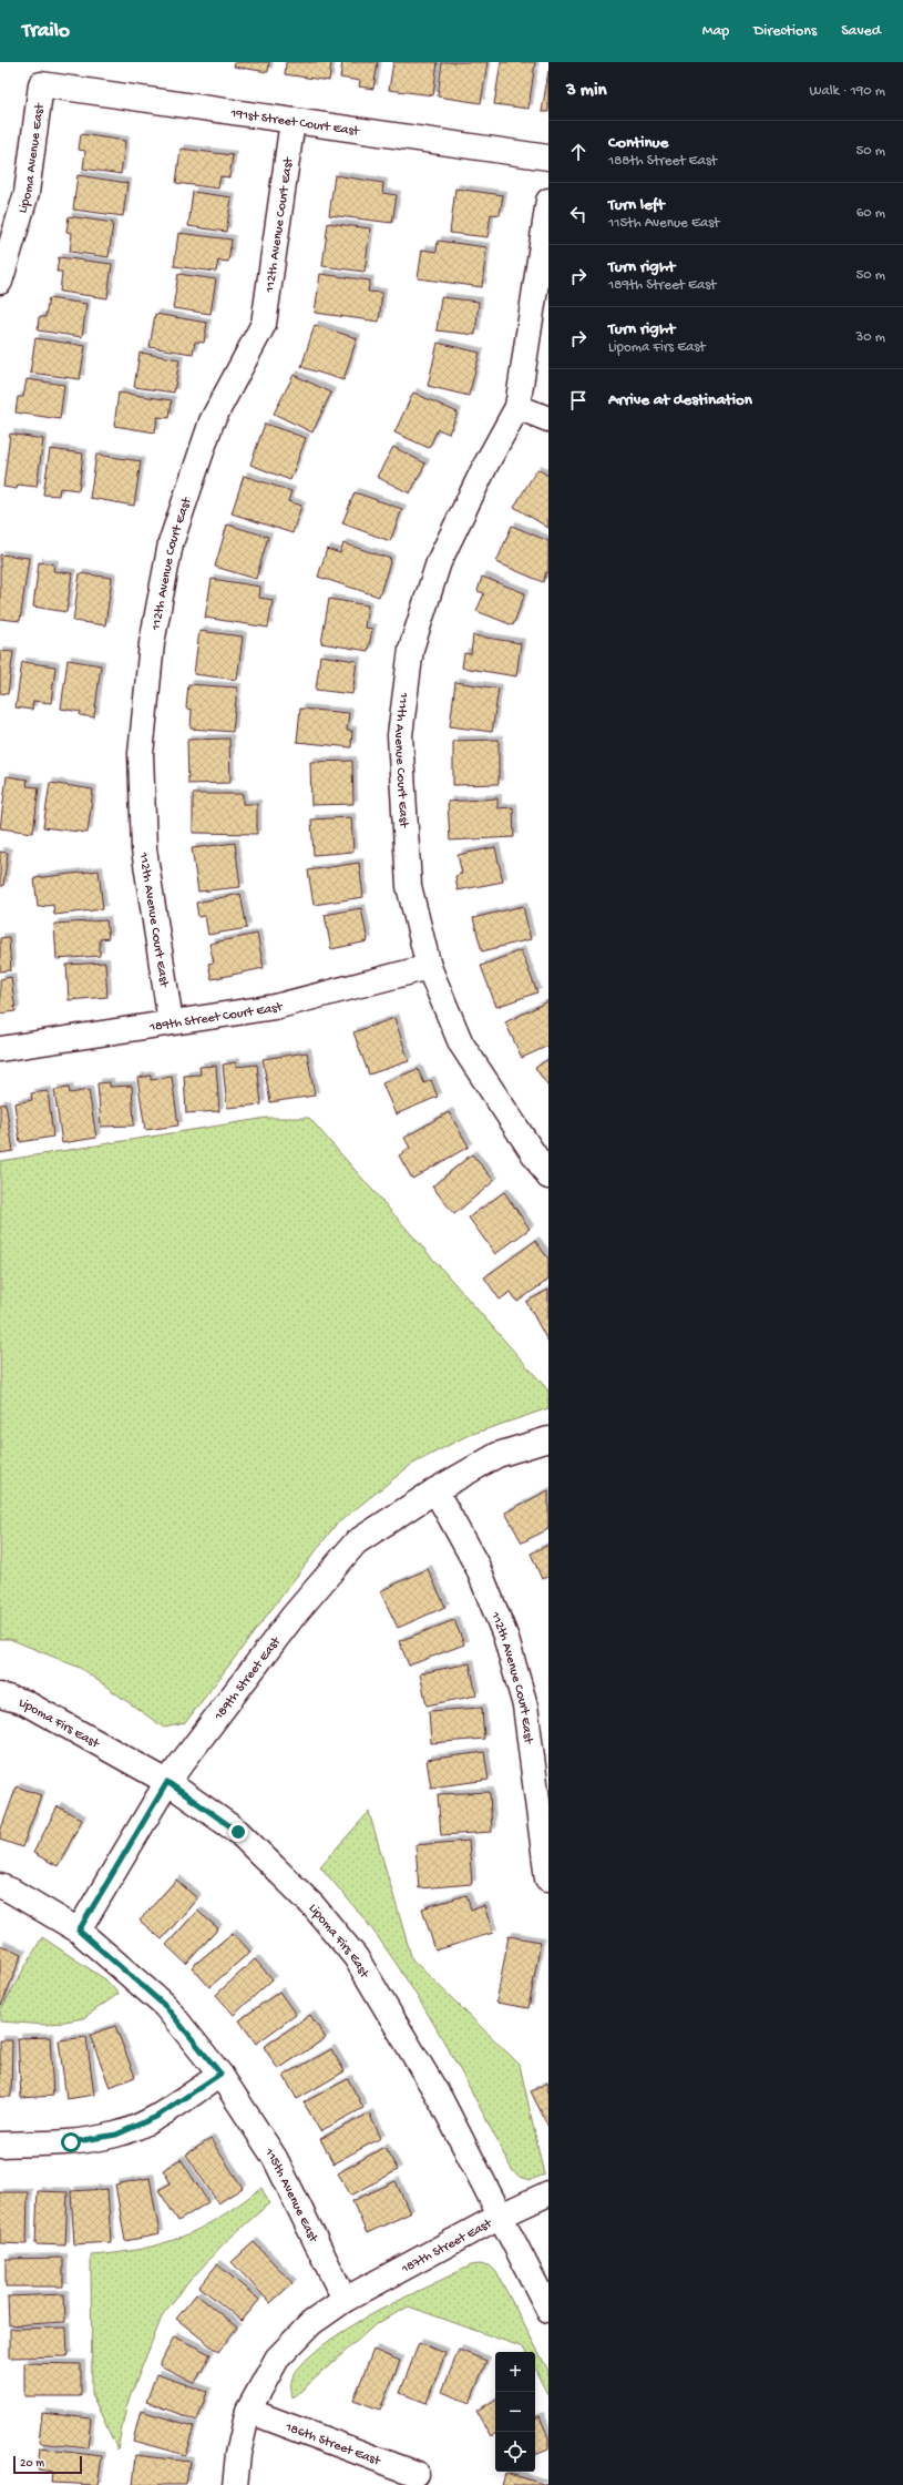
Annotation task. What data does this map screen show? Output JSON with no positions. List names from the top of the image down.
{
  "streets": {
    "street": [
      "191st Street Court East",
      "Lipoma Avenue East",
      "112th Avenue Court East",
      "111th Avenue Court East",
      "189th Street Court East",
      "189th Street East",
      "Lipoma Firs East",
      "115th Avenue East",
      "187th Street East",
      "186th Street East"
    ]
  },
  "crossings": [
    ["191st Street Court East", "Lipoma Avenue East"],
    ["191st Street Court East", "112th Avenue Court East"],
    ["112th Avenue Court East", "189th Street Court East"],
    ["112th Avenue Court East", "189th Street East"],
    ["111th Avenue Court East", "189th Street Court East"],
    ["189th Street East", "Lipoma Firs East"],
    ["189th Street East", "115th Avenue East"],
    ["Lipoma Firs East", "187th Street East"],
    ["115th Avenue East", "187th Street East"]
  ],
  "scale_bar": "20 m",
  "page": {
    "header": "Trailo",
    "nav": ["Map", "Directions", "Saved"],
    "heading": ["3 min", "Walk · 190 m"],
    "list": [
      ["Continue", "188th Street East", "50 m"],
      ["Turn left", "115th Avenue East", "60 m"],
      ["Turn right", "189th Street East", "50 m"],
      ["Turn right", "Lipoma Firs East", "30 m"],
      "Arrive at destination"
    ],
    "map_buttons": ["+", "−"],
    "scale": "20 m"
  }
}
